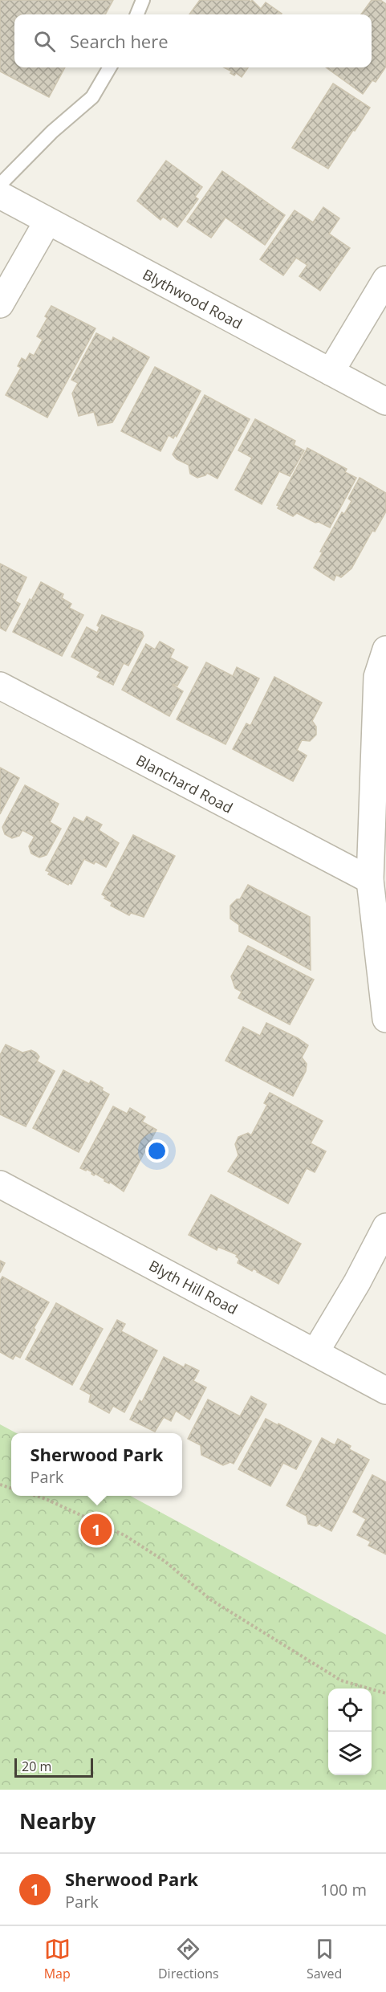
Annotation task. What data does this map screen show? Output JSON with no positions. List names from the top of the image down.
{
  "streets": {
    "street": ["Blythwood Road", "Blanchard Road", "Blyth Hill Road"]
  },
  "scale_bar": "20 m",
  "page": {
    "search": "Search here",
    "popup": ["Sherwood Park", "Park"],
    "pins": "1",
    "scale": "20 m",
    "heading": "Nearby",
    "list": [
      {
        "mark": "1",
        "name": "Sherwood Park",
        "note": "Park",
        "value": "100 m"
      }
    ],
    "nav": ["Map", "Directions", "Saved"]
  }
}
